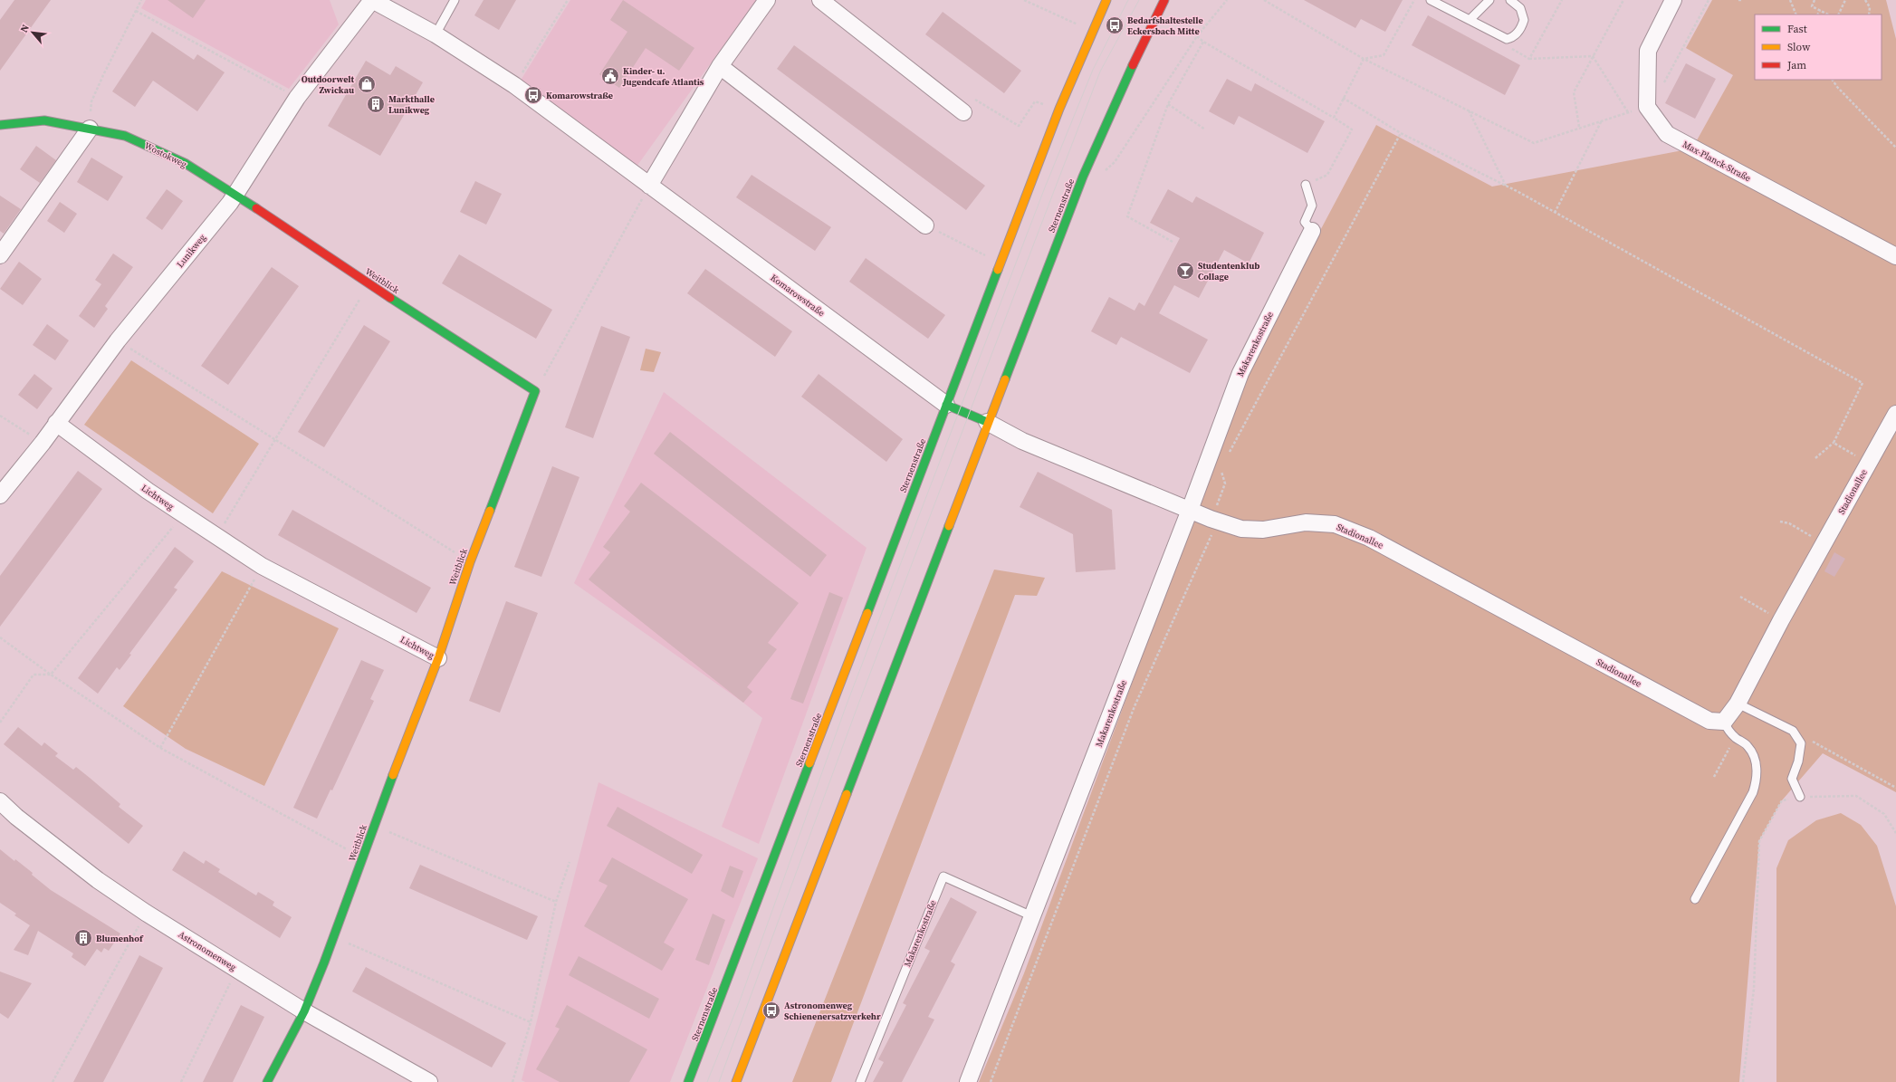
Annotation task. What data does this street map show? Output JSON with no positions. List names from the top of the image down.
{
  "streets": {
    "street": [
      "Wostokweg",
      "Max-Planck-Straße",
      "Sternenstraße",
      "Lunikweg",
      "Weitblick",
      "Komarowstraße",
      "Makarenkostraße",
      "Stadionallee",
      "Lichtweg",
      "Astronomenweg"
    ]
  },
  "crossings": [
    ["Wostokweg", "Lunikweg"],
    ["Wostokweg", "Weitblick"],
    ["Sternenstraße", "Komarowstraße"],
    ["Lunikweg", "Weitblick"],
    ["Lunikweg", "Komarowstraße"],
    ["Lunikweg", "Lichtweg"],
    ["Weitblick", "Lichtweg"],
    ["Weitblick", "Astronomenweg"],
    ["Makarenkostraße", "Stadionallee"]
  ],
  "places": {
    "bus stop": ["Bedarfshaltestelle Eckersbach Mitte", "Komarowstraße", "Astronomenweg Schienenersatzverkehr"],
    "public building": ["Kinder- u. Jugendcafe Atlantis"],
    "shop": ["Outdoorwelt Zwickau"],
    "building": ["Markthalle Lunikweg", "Blumenhof"],
    "bar": ["Studentenklub Collage"]
  },
  "legend": ["Fast", "Slow", "Jam"],
  "north": "top left"
}
